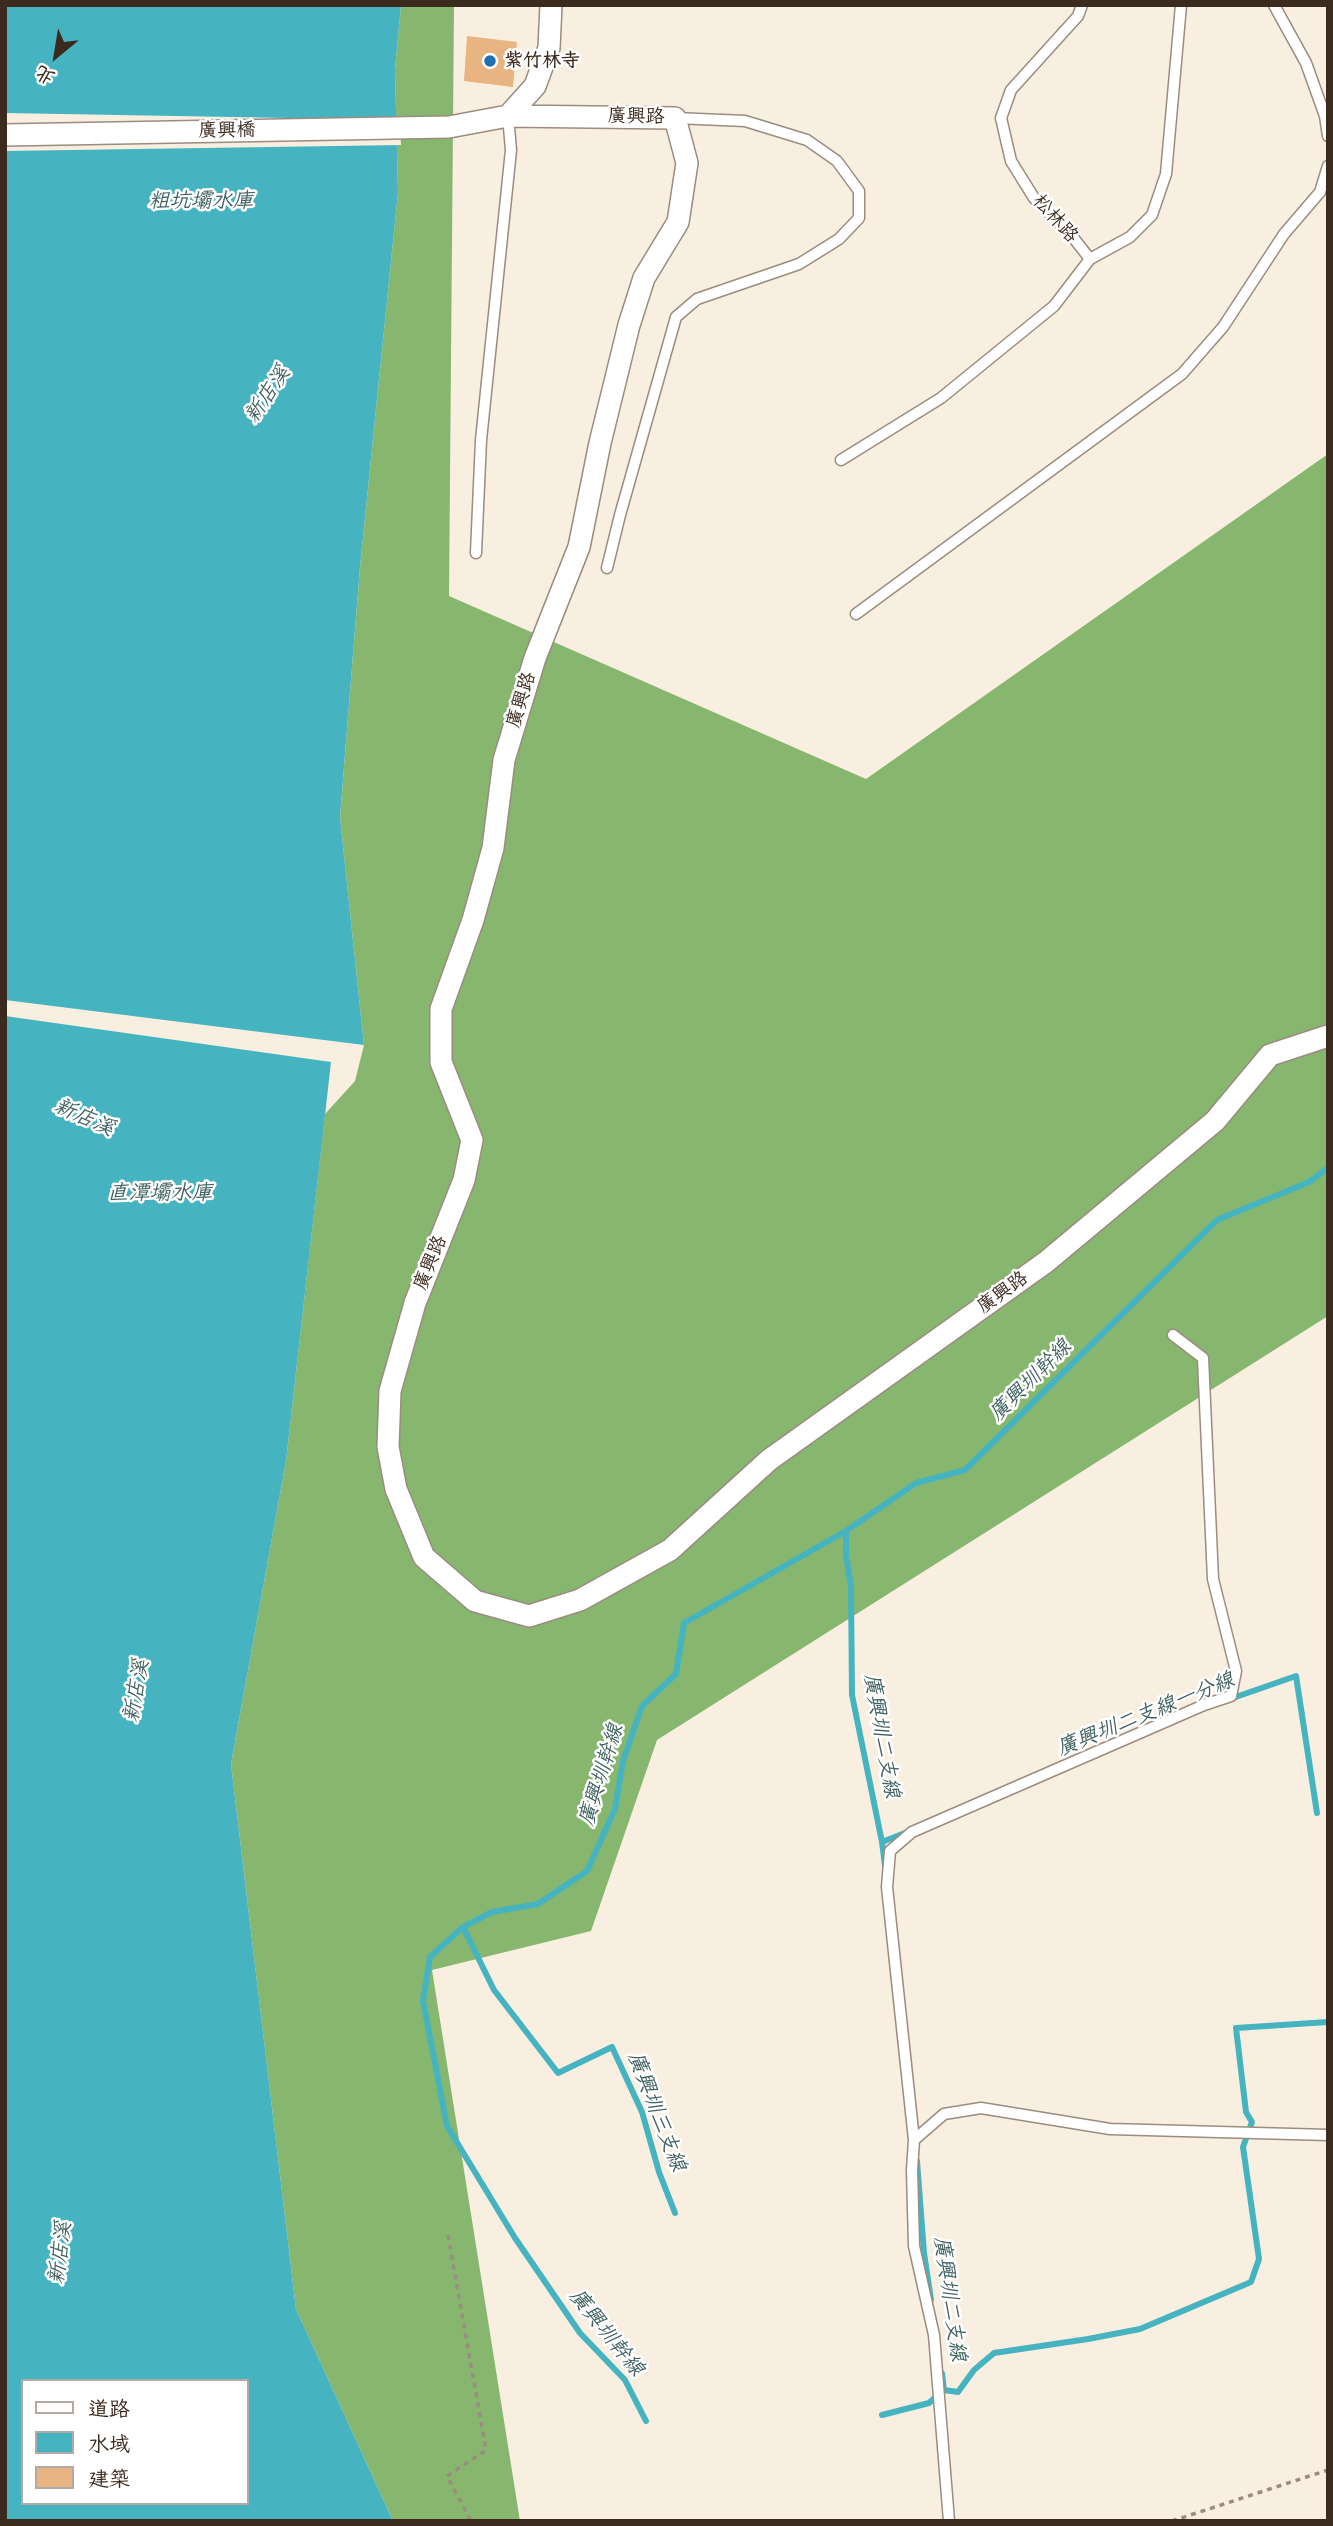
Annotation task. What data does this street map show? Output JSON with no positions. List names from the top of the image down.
{
  "streets": {
    "street": ["廣興路", "廣興橋"],
    "lane": ["松林路"]
  },
  "crossings": [
    ["廣興路", "廣興橋"]
  ],
  "water": [
    "粗坑壩水庫",
    "新店溪",
    "直潭壩水庫",
    "廣興圳幹線",
    "廣興圳二支線一分線",
    "廣興圳二支線",
    "廣興圳三支線"
  ],
  "places": ["紫竹林寺"],
  "legend": ["道路", "水域", "建築"],
  "north": "bottom left"
}
